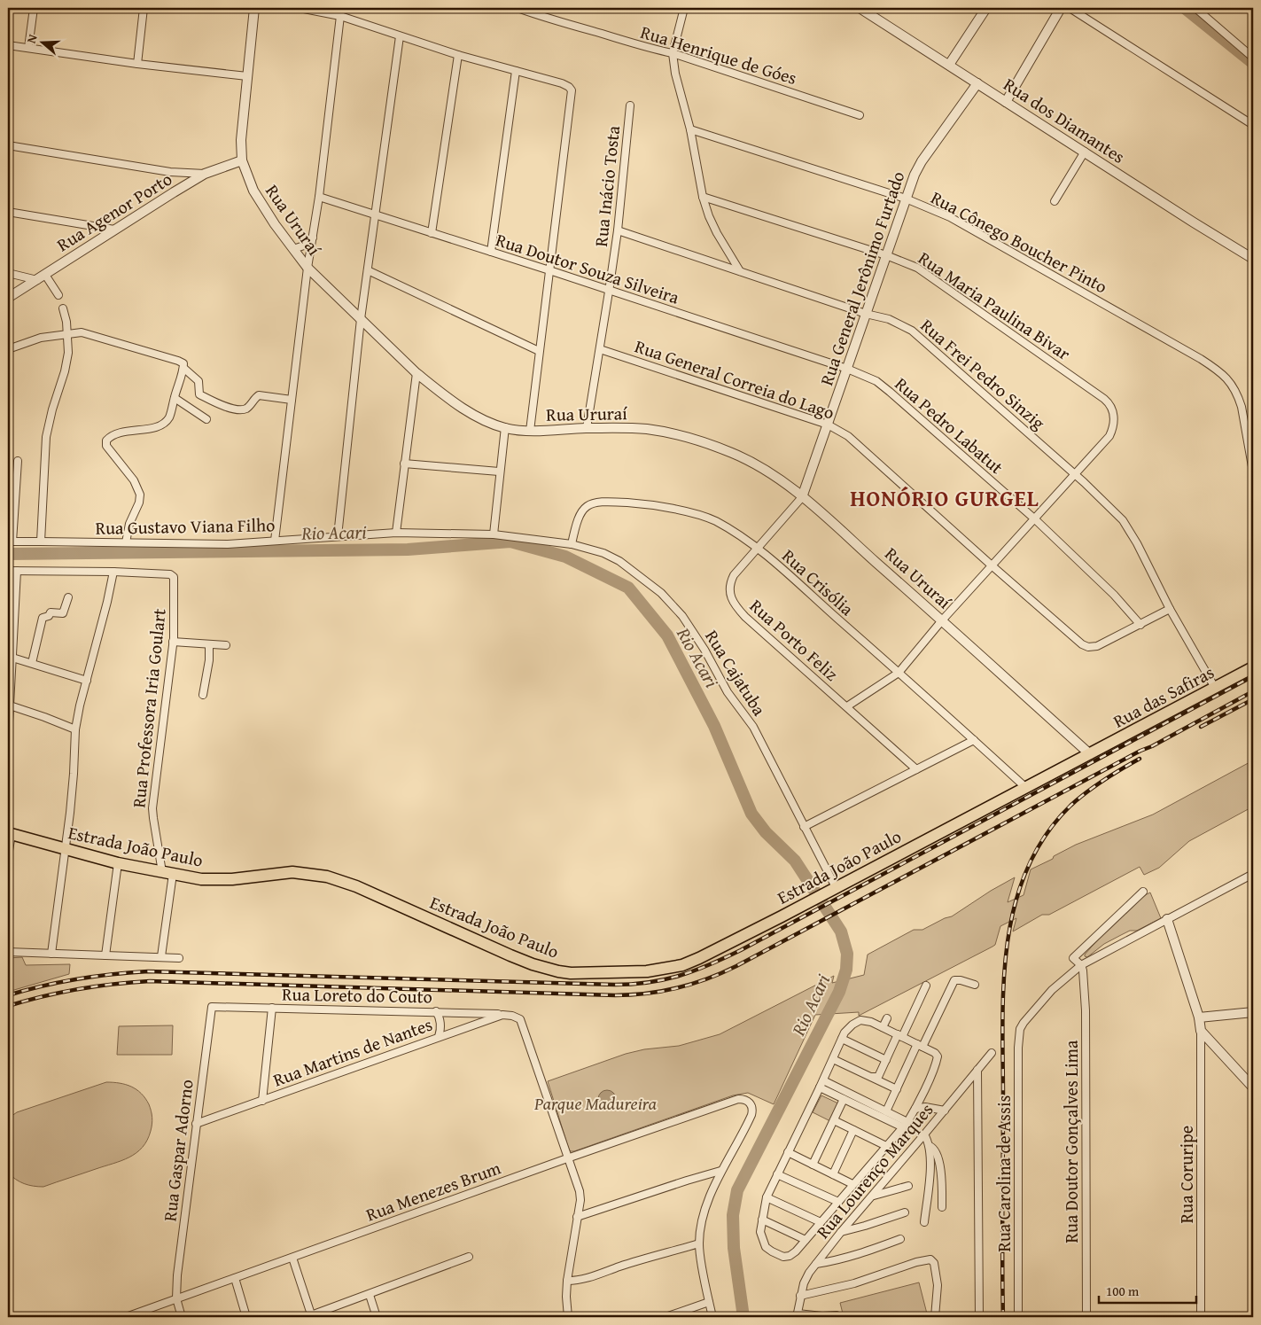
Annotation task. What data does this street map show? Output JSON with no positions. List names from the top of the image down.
{
  "streets": {
    "main road": ["Rua das Safiras", "Estrada João Paulo"],
    "street": [
      "Rua Henrique de Góes",
      "Rua dos Diamantes",
      "Rua Inácio Tosta",
      "Rua Agenor Porto",
      "Rua Ururaí",
      "Rua Cônego Boucher Pinto",
      "Rua Doutor Souza Silveira",
      "Rua General Jerônimo Furtado",
      "Rua Maria Paulina Bivar",
      "Rua Frei Pedro Sinzig",
      "Rua General Correia do Lago",
      "Rua Pedro Labatut",
      "Rua Gustavo Viana Filho",
      "Rua Crisólia",
      "Rua Porto Feliz",
      "Rua Cajatuba",
      "Rua Professora Iria Goulart",
      "Rua Loreto do Couto",
      "Rua Martins de Nantes",
      "Rua Doutor Gonçalves Lima",
      "Rua Gaspar Adorno",
      "Rua Lourenço Marques",
      "Rua Carolina de Assis",
      "Rua Coruripe",
      "Rua Menezes Brum"
    ]
  },
  "crossings": [
    ["Rua dos Diamantes", "Rua General Jerônimo Furtado"],
    ["Rua Inácio Tosta", "Rua Ururaí"],
    ["Rua Inácio Tosta", "Rua Doutor Souza Silveira"],
    ["Rua Inácio Tosta", "Rua Frei Pedro Sinzig"],
    ["Rua Inácio Tosta", "Rua General Correia do Lago"],
    ["Rua Agenor Porto", "Rua Ururaí"],
    ["Rua Ururaí", "Rua General Jerônimo Furtado"],
    ["Rua Ururaí", "Rua Porto Feliz"],
    ["Rua Ururaí", "Rua das Safiras"],
    ["Rua Ururaí", "Estrada João Paulo"],
    ["Rua Cônego Boucher Pinto", "Rua General Jerônimo Furtado"],
    ["Rua Doutor Souza Silveira", "Rua General Jerônimo Furtado"],
    ["Rua Doutor Souza Silveira", "Rua Pedro Labatut"],
    ["Rua General Jerônimo Furtado", "Rua Maria Paulina Bivar"],
    ["Rua General Jerônimo Furtado", "Rua Frei Pedro Sinzig"],
    ["Rua General Jerônimo Furtado", "Rua General Correia do Lago"],
    ["Rua General Jerônimo Furtado", "Rua Pedro Labatut"],
    ["Rua General Jerônimo Furtado", "Rua Porto Feliz"],
    ["Rua Maria Paulina Bivar", "Rua Frei Pedro Sinzig"],
    ["Rua Frei Pedro Sinzig", "Rua General Correia do Lago"],
    ["Rua Frei Pedro Sinzig", "Rua das Safiras"],
    ["Rua General Correia do Lago", "Rua Pedro Labatut"],
    ["Rua Gustavo Viana Filho", "Rua Cajatuba"],
    ["Rua Crisólia", "Rua Porto Feliz"],
    ["Rua Crisólia", "Rua Cajatuba"],
    ["Rua Crisólia", "Estrada João Paulo"],
    ["Rua Cajatuba", "Estrada João Paulo"],
    ["Rua das Safiras", "Estrada João Paulo"],
    ["Rua Professora Iria Goulart", "Estrada João Paulo"],
    ["Rua Loreto do Couto", "Rua Martins de Nantes"],
    ["Rua Loreto do Couto", "Rua Gaspar Adorno"],
    ["Rua Martins de Nantes", "Rua Gaspar Adorno"],
    ["Rua Doutor Gonçalves Lima", "Rua Carolina de Assis"],
    ["Rua Gaspar Adorno", "Rua Menezes Brum"]
  ],
  "districts": ["HONÓRIO GURGEL"],
  "water": ["Rio Acari"],
  "parks": ["Parque Madureira"],
  "scale_bar": "100 m",
  "north": "left"
}
